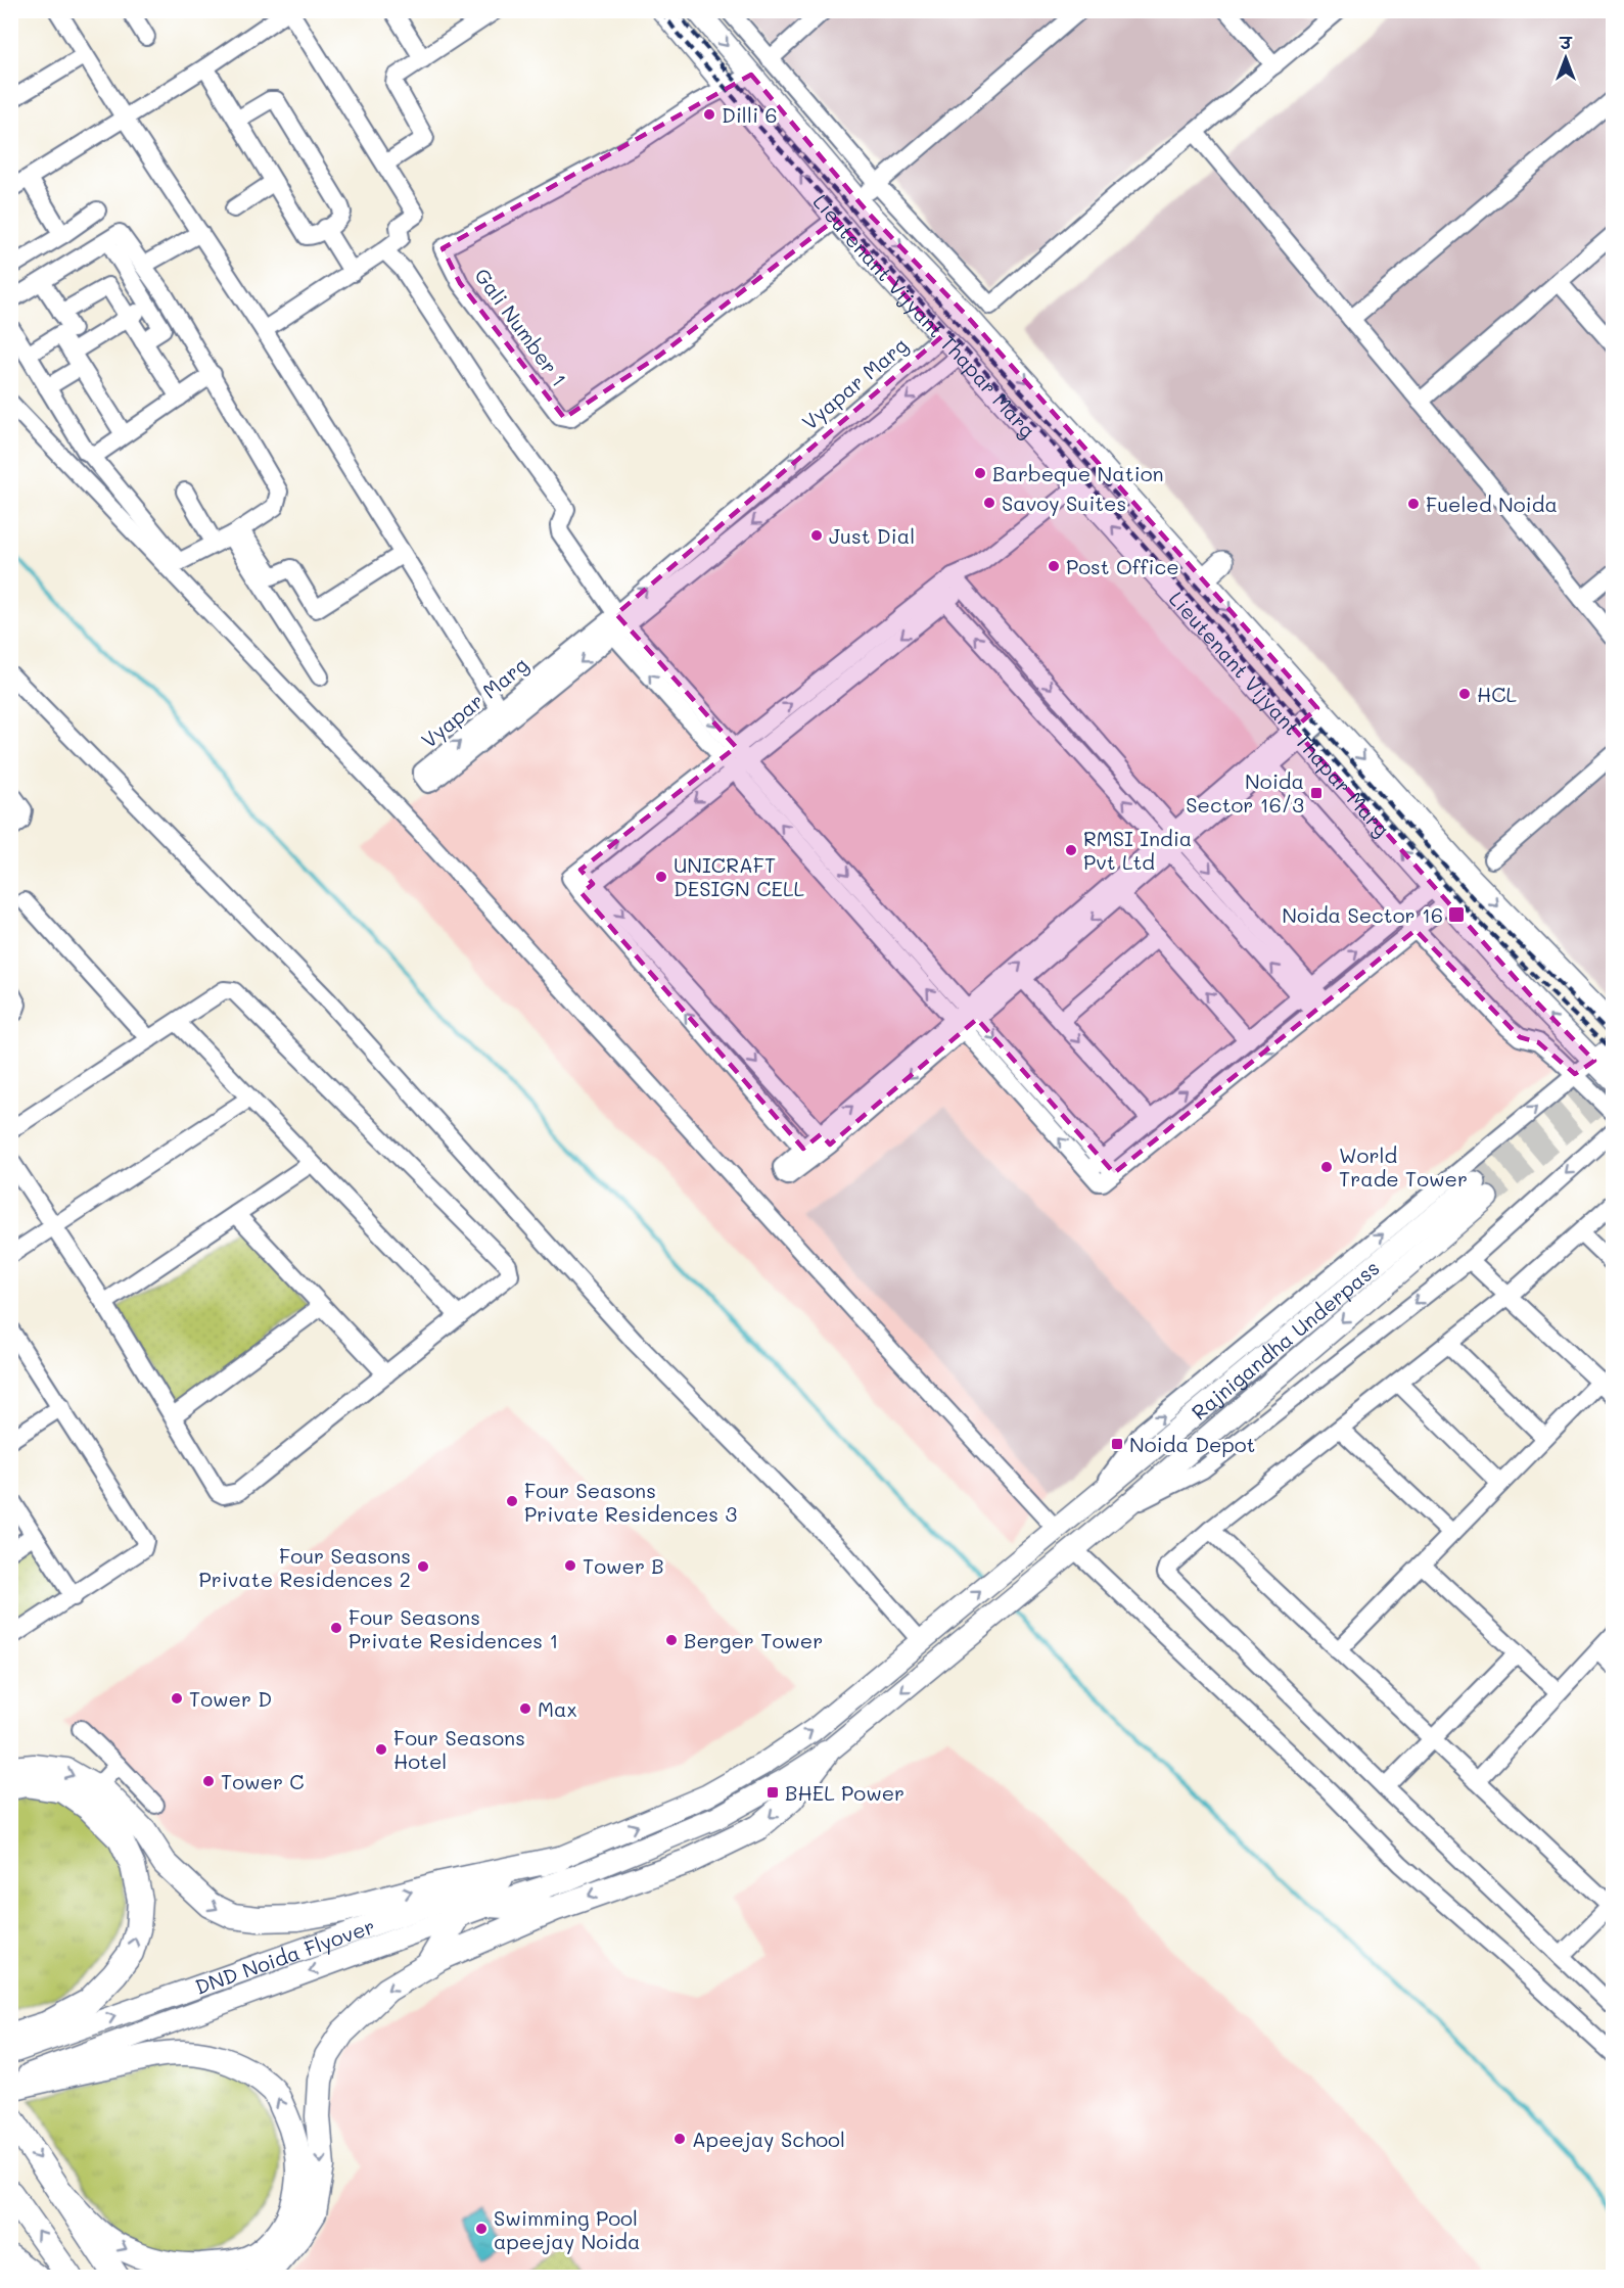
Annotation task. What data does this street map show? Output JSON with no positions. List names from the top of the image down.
{
  "streets": {
    "main road": ["Lieutenant Vijyant Thapar Marg", "Rajnigandha Underpass", "DND Noida Flyover"],
    "street": ["Gali Number 1", "Vyapar Marg"]
  },
  "crossings": [
    ["Lieutenant Vijyant Thapar Marg", "Gali Number 1"],
    ["Lieutenant Vijyant Thapar Marg", "Vyapar Marg"],
    ["Rajnigandha Underpass", "DND Noida Flyover"]
  ],
  "places": {
    "other": [
      "Dilli 6",
      "Barbeque Nation",
      "Savoy Suites",
      "Fueled Noida",
      "Just Dial",
      "Post Office",
      "HCL",
      "RMSI India Pvt Ltd",
      "UNICRAFT DESIGN CELL",
      "World Trade Tower",
      "Four Seasons Private Residences 3",
      "Tower B",
      "Four Seasons Private Residences 2",
      "Four Seasons Private Residences 1",
      "Berger Tower",
      "Tower D",
      "Max",
      "Four Seasons Hotel",
      "Tower C",
      "Apeejay School",
      "Swimming Pool apeejay Noida"
    ],
    "transit": [
      "Noida Sector 16/3",
      "Noida Sector 16",
      "Noida Depot",
      "BHEL Power"
    ]
  },
  "north": "top"
}
